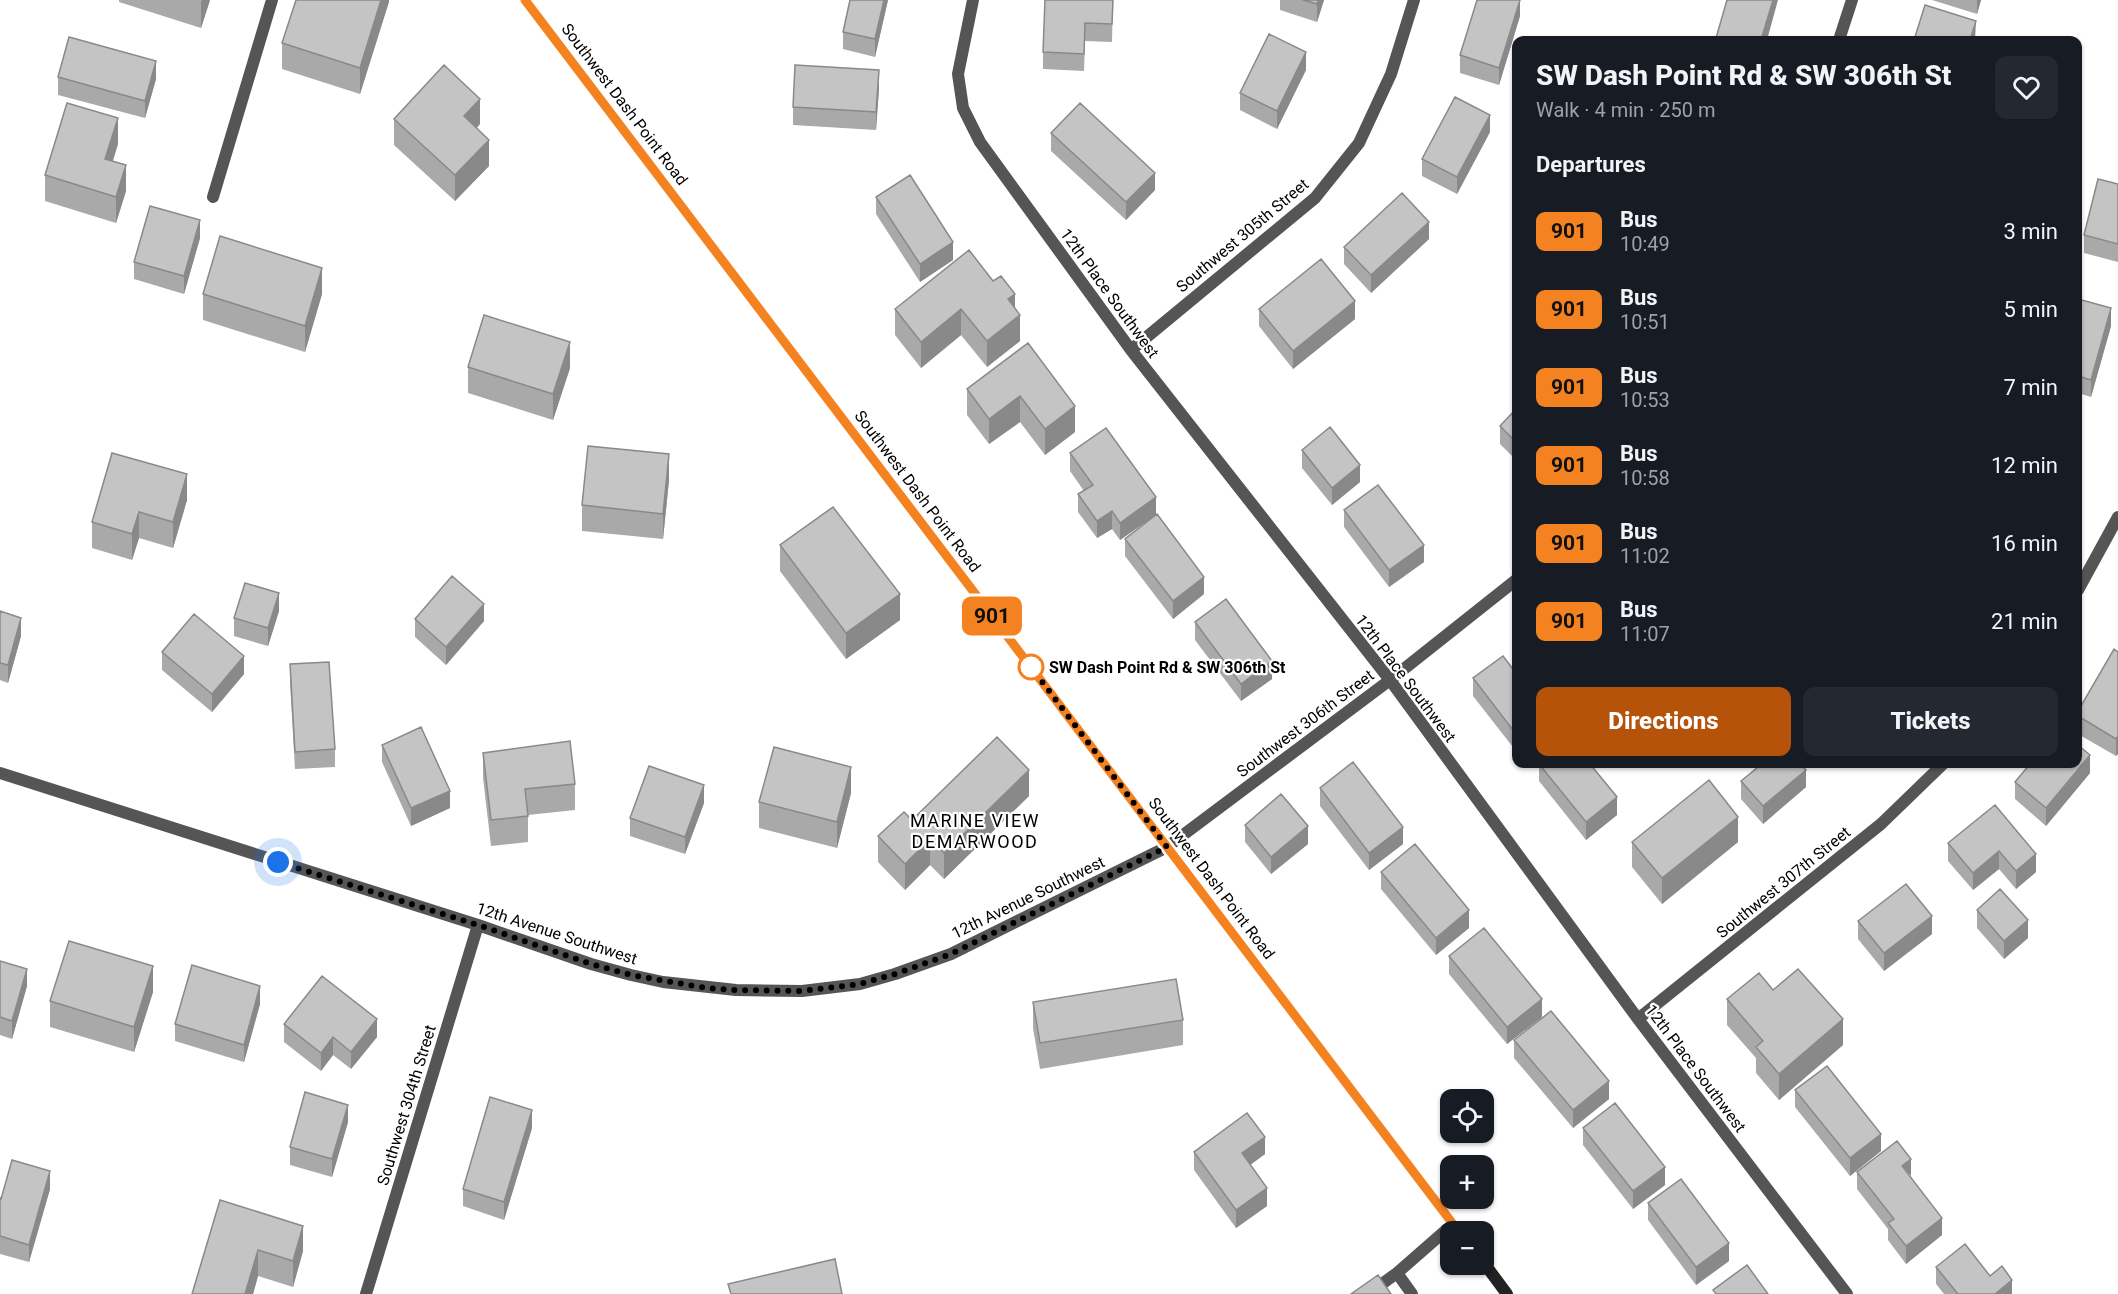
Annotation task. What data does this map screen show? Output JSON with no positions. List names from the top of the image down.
{
  "streets": {
    "main road": ["Southwest Dash Point Road"],
    "street": [
      "Southwest 305th Street",
      "12th Place Southwest",
      "Southwest 306th Street",
      "Southwest 307th Street",
      "12th Avenue Southwest",
      "Southwest 304th Street"
    ]
  },
  "crossings": [
    ["Southwest Dash Point Road", "Southwest 306th Street"],
    ["Southwest Dash Point Road", "12th Avenue Southwest"],
    ["Southwest 305th Street", "12th Place Southwest"],
    ["12th Place Southwest", "Southwest 306th Street"],
    ["12th Place Southwest", "Southwest 307th Street"],
    ["Southwest 306th Street", "12th Avenue Southwest"],
    ["12th Avenue Southwest", "Southwest 304th Street"]
  ],
  "districts": ["MARINE VIEW DEMARWOOD"],
  "places": ["SW Dash Point Rd & SW 306th St"],
  "lines": ["bus line 901"],
  "page": {
    "on_map": "901",
    "heading": [
      ["SW Dash Point Rd & SW 306th St", "Walk · 4 min · 250 m"],
      "Departures"
    ],
    "list": [
      {
        "mark": "901",
        "name": "Bus",
        "note": "10:49",
        "value": "3 min"
      },
      {
        "mark": "901",
        "name": "Bus",
        "note": "10:51",
        "value": "5 min"
      },
      {
        "mark": "901",
        "name": "Bus",
        "note": "10:53",
        "value": "7 min"
      },
      {
        "mark": "901",
        "name": "Bus",
        "note": "10:58",
        "value": "12 min"
      },
      {
        "mark": "901",
        "name": "Bus",
        "note": "11:02",
        "value": "16 min"
      },
      {
        "mark": "901",
        "name": "Bus",
        "note": "11:07",
        "value": "21 min"
      }
    ],
    "buttons": ["Directions", "Tickets"],
    "map_buttons": ["+", "−"]
  }
}
